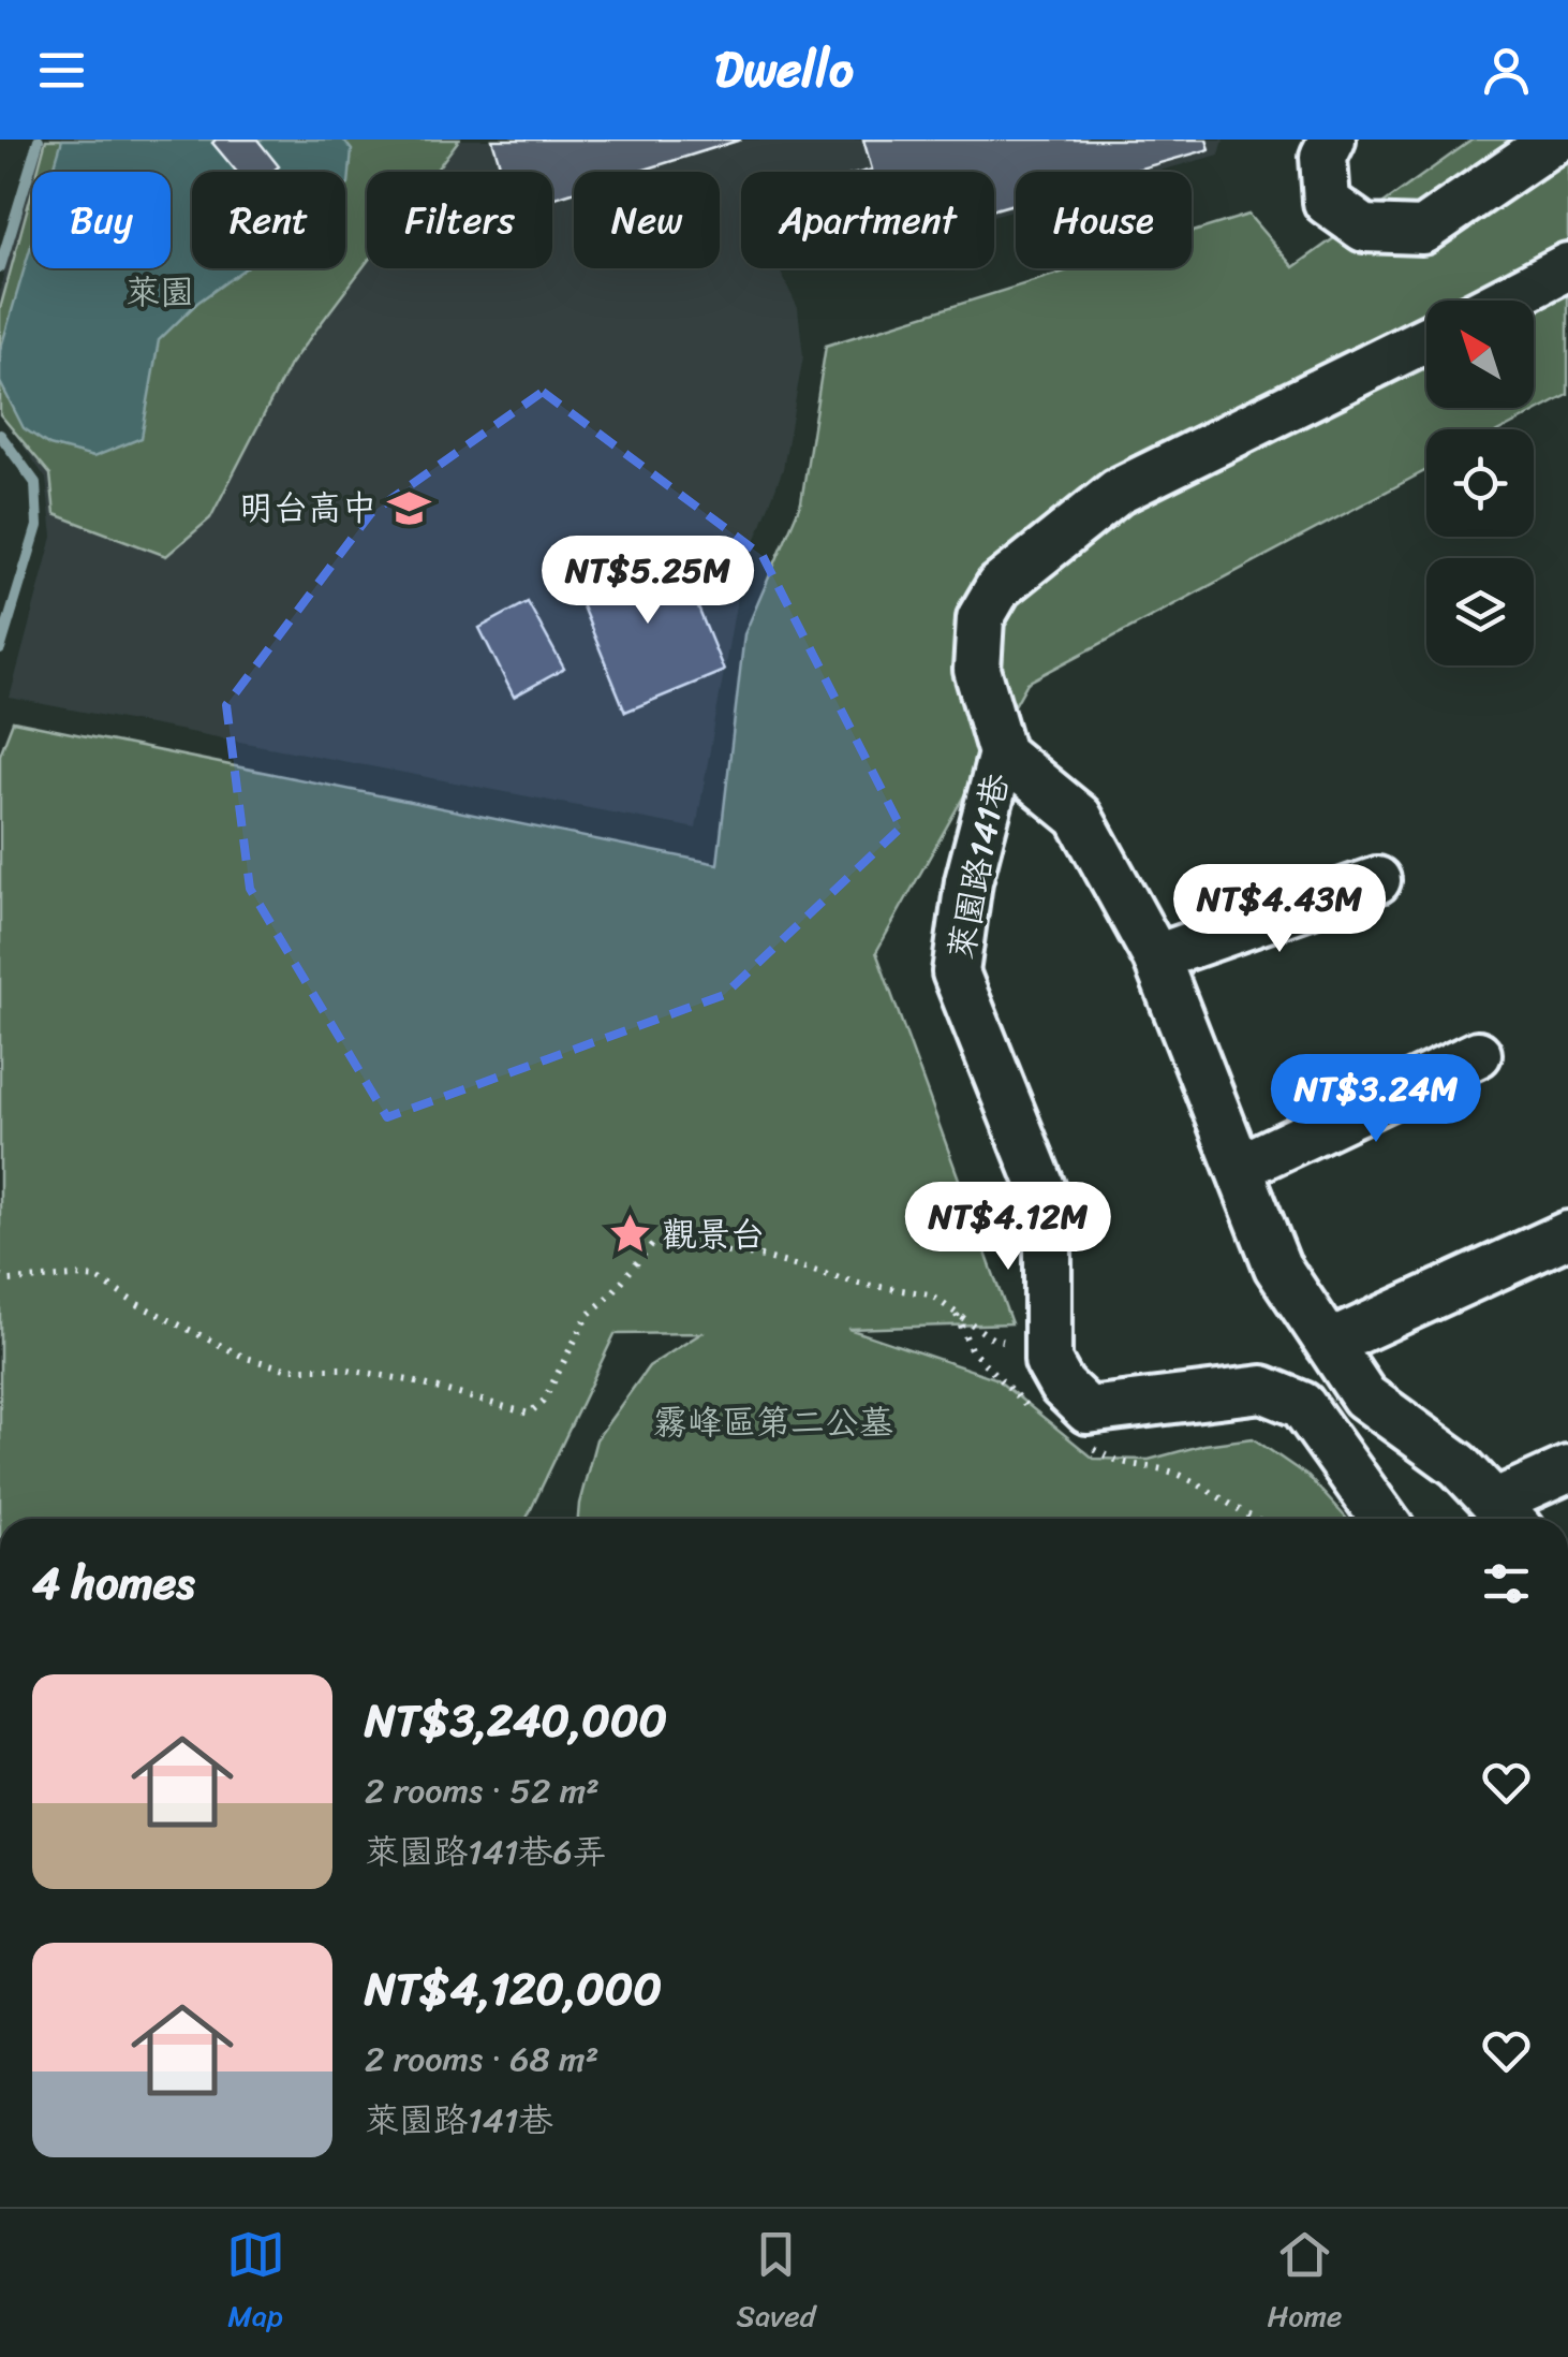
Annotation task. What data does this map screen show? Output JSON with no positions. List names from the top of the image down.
{
  "streets": {
    "street": ["萊園路141巷"]
  },
  "parks": ["萊園", "霧峰區第二公墓"],
  "places": {
    "school or university": ["明台高中"],
    "place": ["觀景台"]
  },
  "north": "top left",
  "page": {
    "header": "Dwello",
    "chip": [
      "Buy",
      "Rent",
      "Filters",
      "New",
      "Apartment",
      "House"
    ],
    "price": [
      "NT$5.25M",
      "NT$4.43M",
      "NT$3.24M",
      "NT$4.12M"
    ],
    "heading": "4 homes",
    "list": [
      {
        "name": "NT$3,240,000",
        "note": "2 rooms · 52 m² · 萊園路141巷6弄"
      },
      {
        "name": "NT$4,120,000",
        "note": "2 rooms · 68 m² · 萊園路141巷"
      }
    ],
    "tabs": ["Map", "Saved", "Home"]
  }
}
